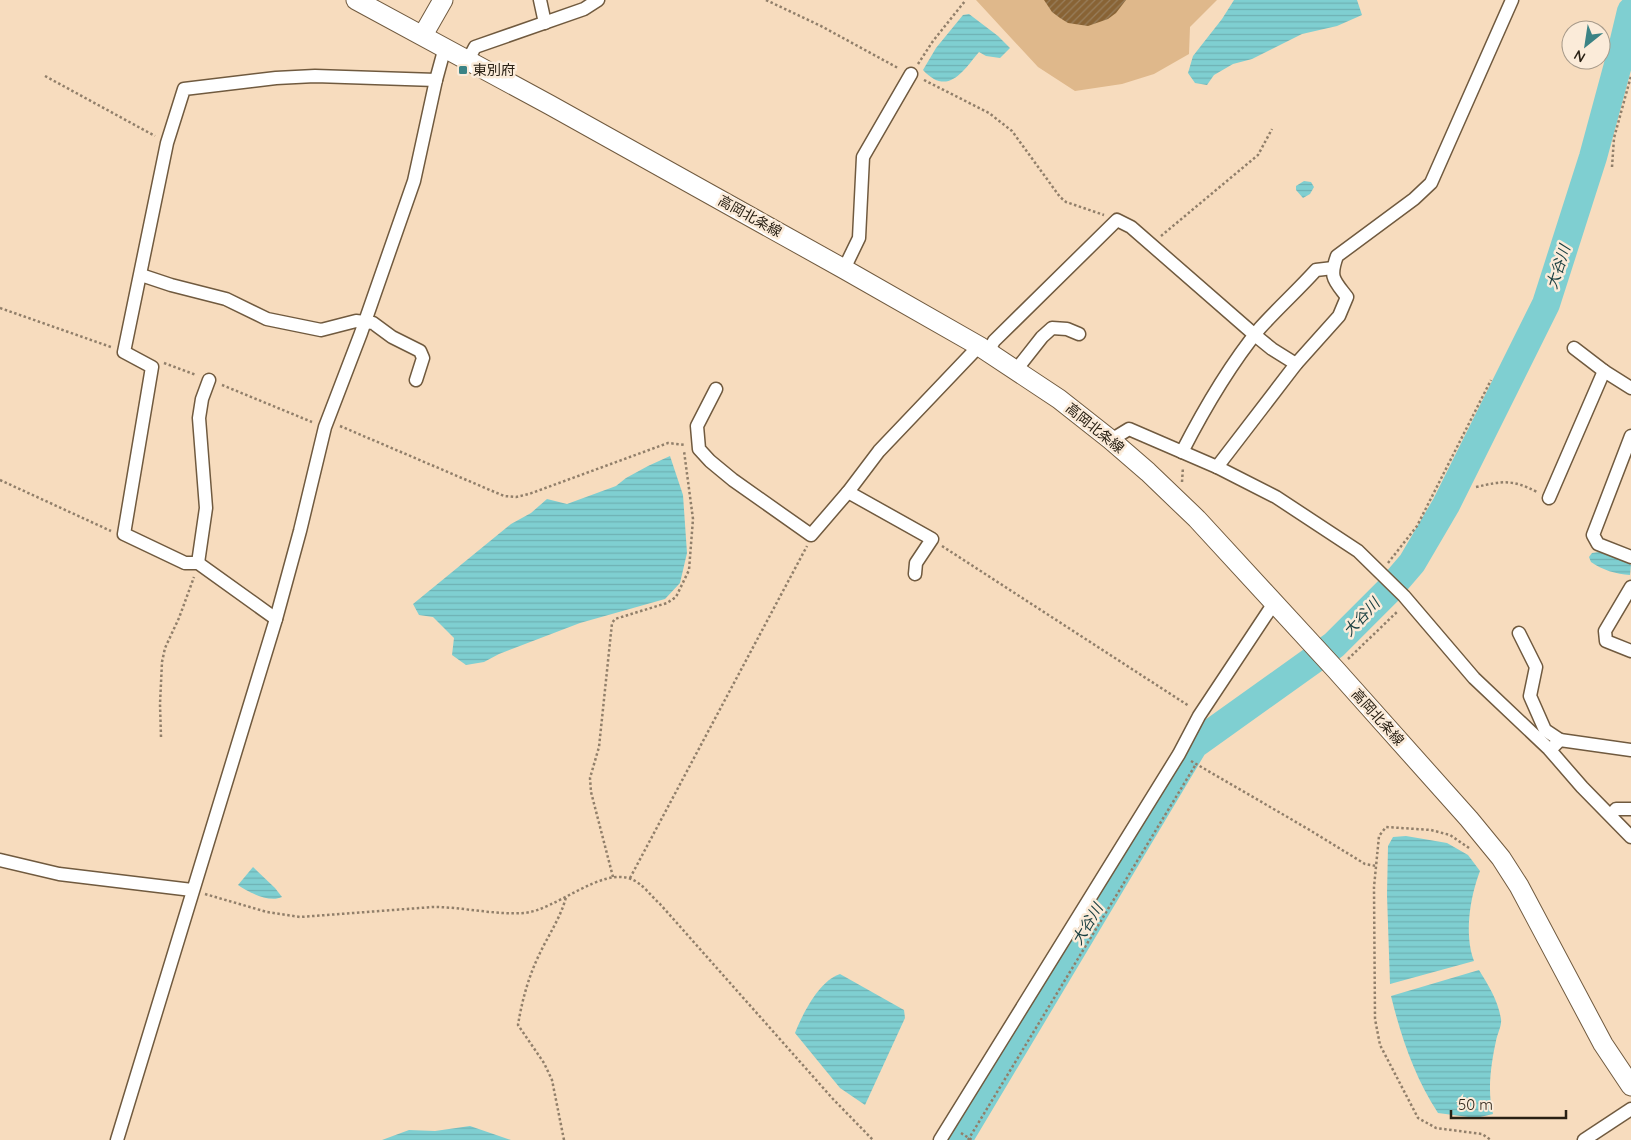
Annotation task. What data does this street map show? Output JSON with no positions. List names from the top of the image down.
{
  "streets": {
    "main road": ["高岡北条線"]
  },
  "water": ["大谷川"],
  "places": {
    "transit": ["東別府"]
  },
  "scale_bar": "50 m",
  "north": "bottom left"
}
